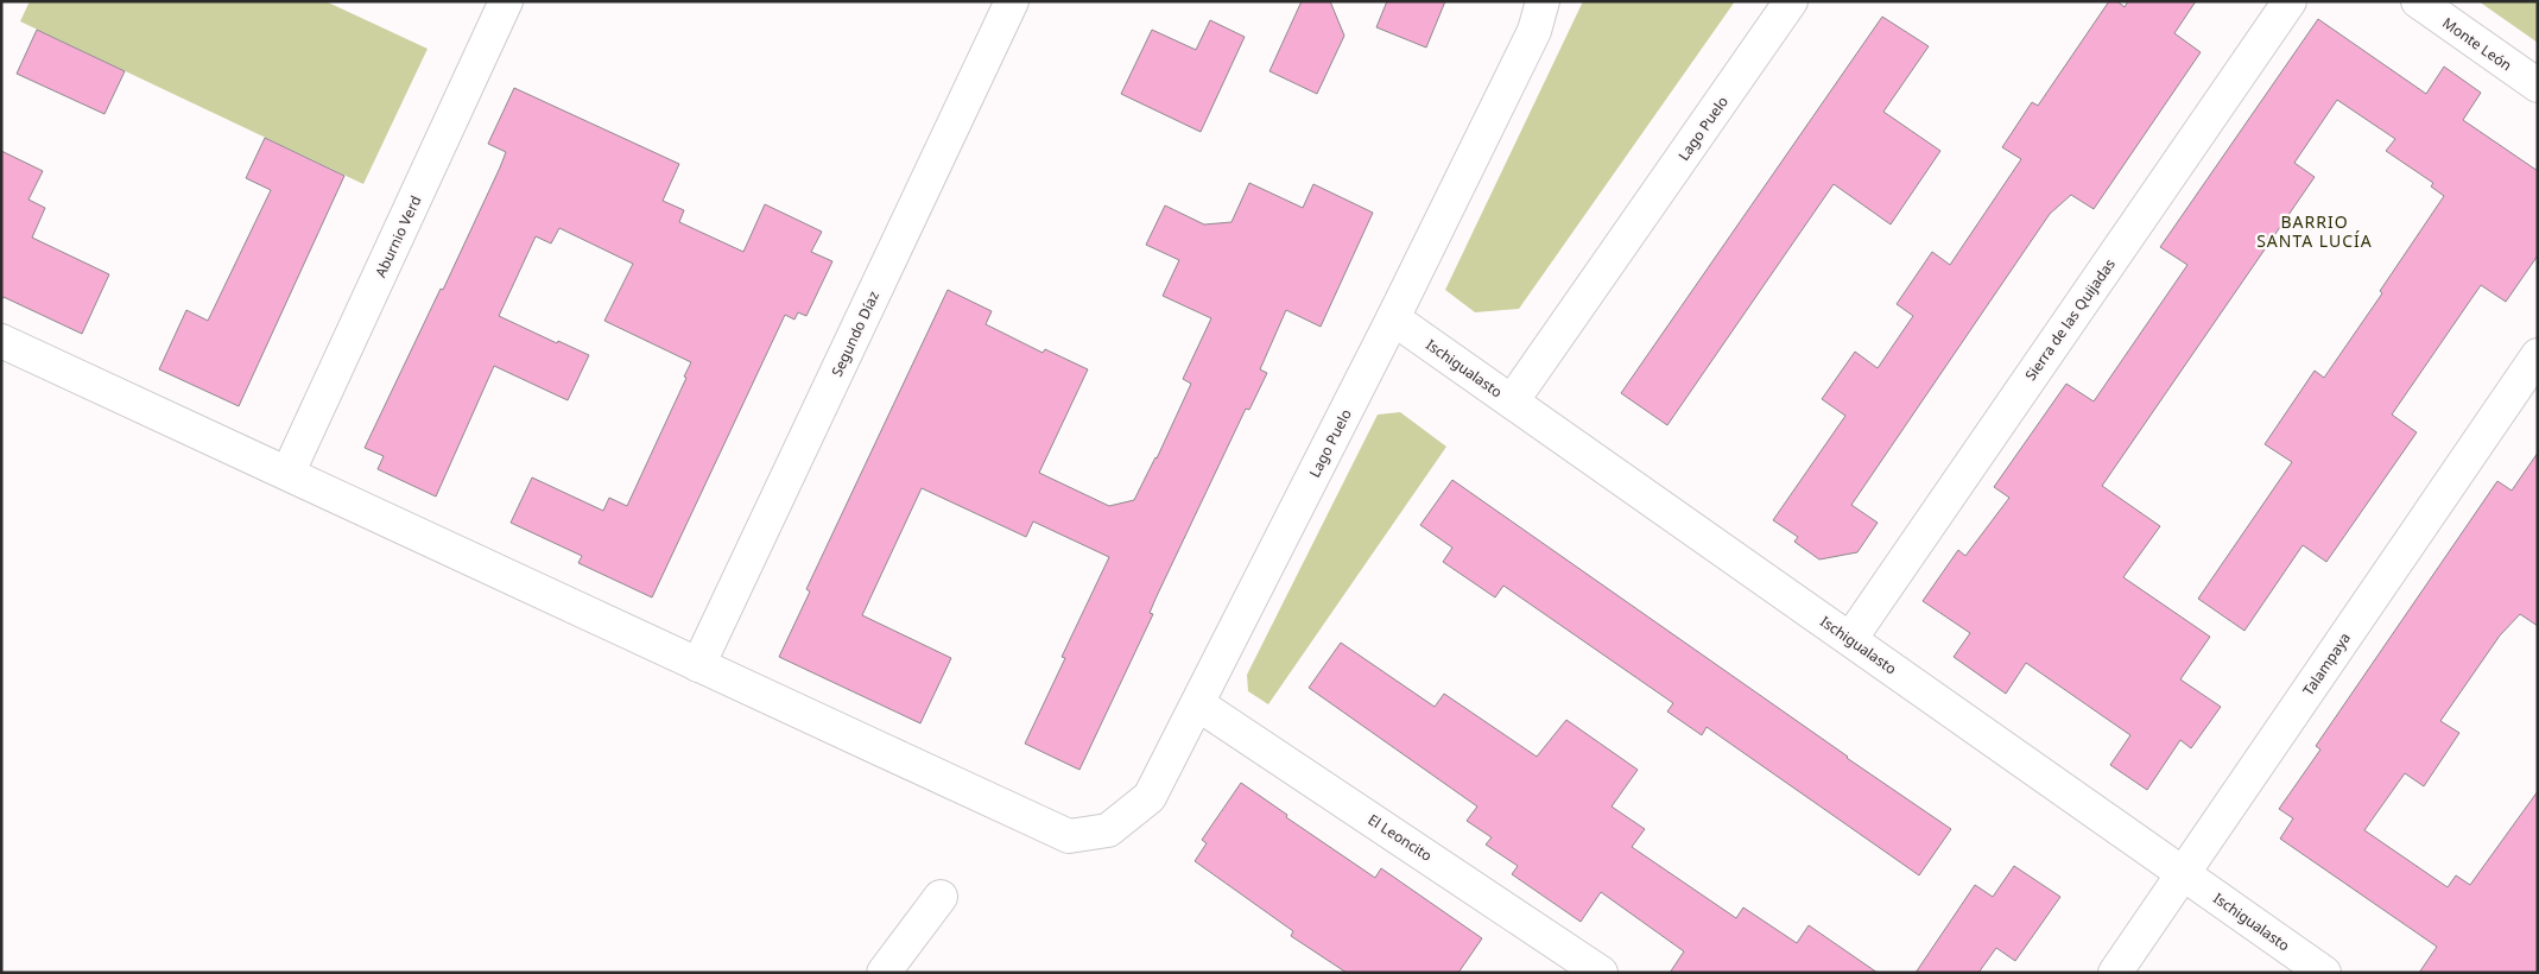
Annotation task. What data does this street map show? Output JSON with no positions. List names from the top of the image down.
{
  "streets": {
    "street": [
      "Monte León",
      "Lago Puelo",
      "Aburnio Verd",
      "Sierra de las Quijadas",
      "Segundo Díaz",
      "Ischigualasto",
      "Talampaya",
      "El Leoncito"
    ]
  },
  "crossings": [
    ["Lago Puelo", "Segundo Díaz"],
    ["Lago Puelo", "Ischigualasto"],
    ["Lago Puelo", "El Leoncito"],
    ["Sierra de las Quijadas", "Ischigualasto"],
    ["Ischigualasto", "Talampaya"]
  ],
  "districts": ["BARRIO SANTA LUCÍA"]
}
